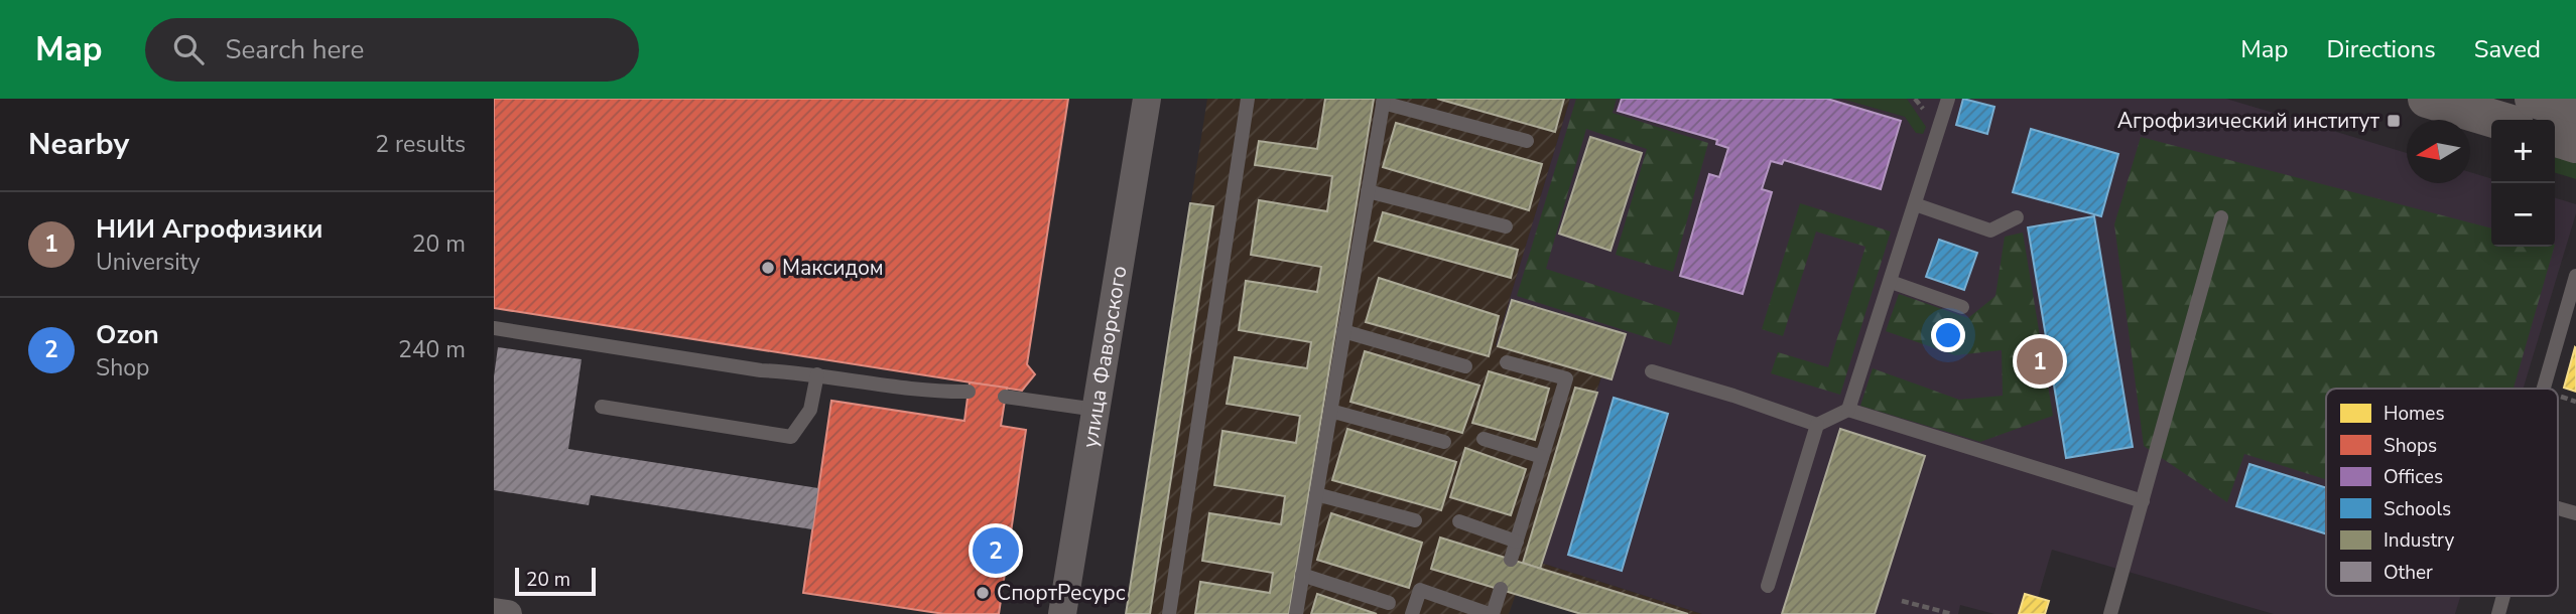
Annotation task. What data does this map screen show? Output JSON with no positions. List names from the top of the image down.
{
  "streets": {
    "street": ["улица Фаворского"]
  },
  "places": {
    "transit": ["Агрофизический институт"],
    "other": ["Максидом", "СпортРесурс"]
  },
  "legend": [
    "Homes",
    "Shops",
    "Offices",
    "Schools",
    "Industry",
    "Other"
  ],
  "scale_bar": "20 m",
  "north": "left",
  "page": {
    "header": "Map",
    "search": "Search here",
    "nav": ["Map", "Directions", "Saved"],
    "heading": ["Nearby", "2 results"],
    "map_buttons": ["+", "−"],
    "list": [
      {
        "mark": "1",
        "name": "НИИ Агрофизики",
        "note": "University",
        "value": "20 m"
      },
      {
        "mark": "2",
        "name": "Ozon",
        "note": "Shop",
        "value": "240 m"
      }
    ],
    "pins": ["1", "2"],
    "scale": "20 m"
  }
}
